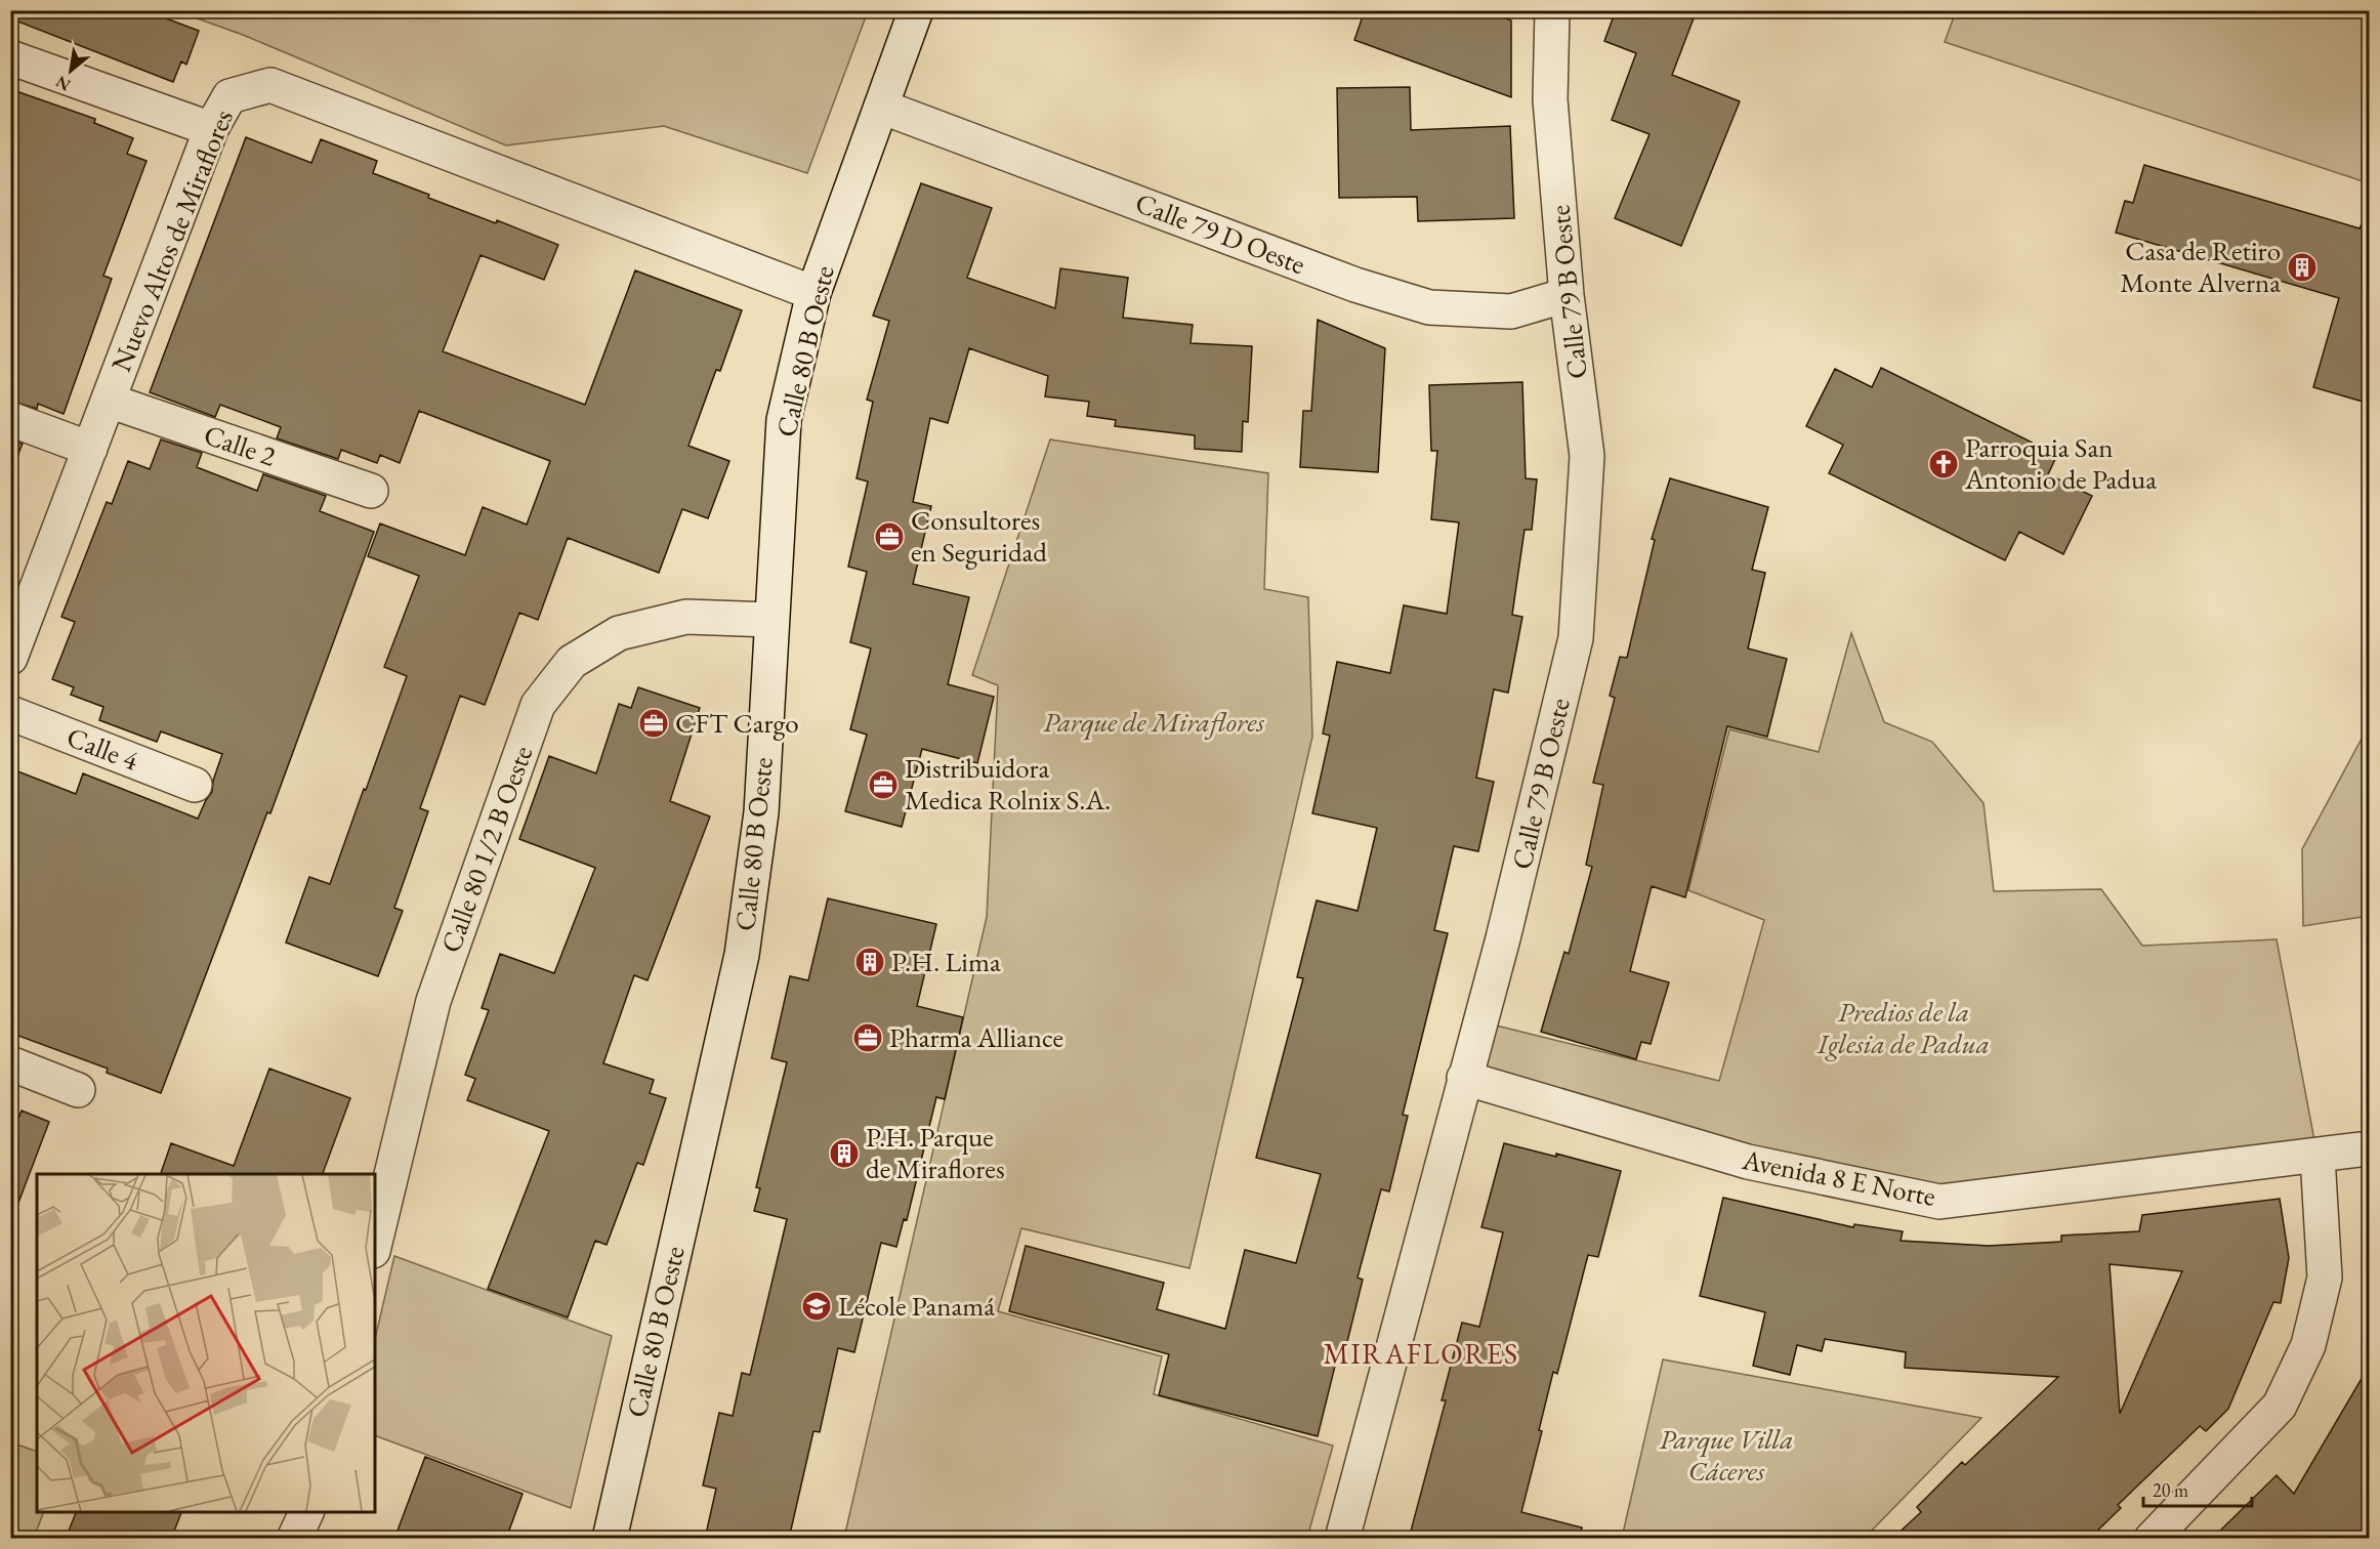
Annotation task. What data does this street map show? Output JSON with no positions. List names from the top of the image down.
{
  "streets": {
    "street": [
      "Calle 79 D Oeste",
      "Nuevo Altos de Miraflores",
      "Calle 79 B Oeste",
      "Calle 80 B Oeste",
      "Calle 2",
      "Calle 4",
      "Calle 80 1/2 B Oeste",
      "Avenida 8 E Norte"
    ]
  },
  "crossings": [
    ["Calle 79 D Oeste", "Calle 79 B Oeste"],
    ["Calle 79 D Oeste", "Calle 80 B Oeste"],
    ["Nuevo Altos de Miraflores", "Calle 80 B Oeste"],
    ["Nuevo Altos de Miraflores", "Calle 2"],
    ["Calle 79 B Oeste", "Avenida 8 E Norte"],
    ["Calle 80 B Oeste", "Calle 80 1/2 B Oeste"]
  ],
  "districts": ["MIRAFLORES"],
  "parks": ["Parque de Miraflores", "Predios de la Iglesia de Padua", "Parque Villa Cáceres"],
  "places": {
    "building": ["Casa de Retiro Monte Alverna", "P.H. Lima", "P.H. Parque de Miraflores"],
    "church": ["Parroquia San Antonio de Padua"],
    "office": [
      "Consultores en Seguridad",
      "CFT Cargo",
      "Distribuidora Medica Rolnix S.A.",
      "Pharma Alliance"
    ],
    "school or university": ["Lécole Panamá"]
  },
  "scale_bar": "20 m",
  "north": "bottom left"
}
